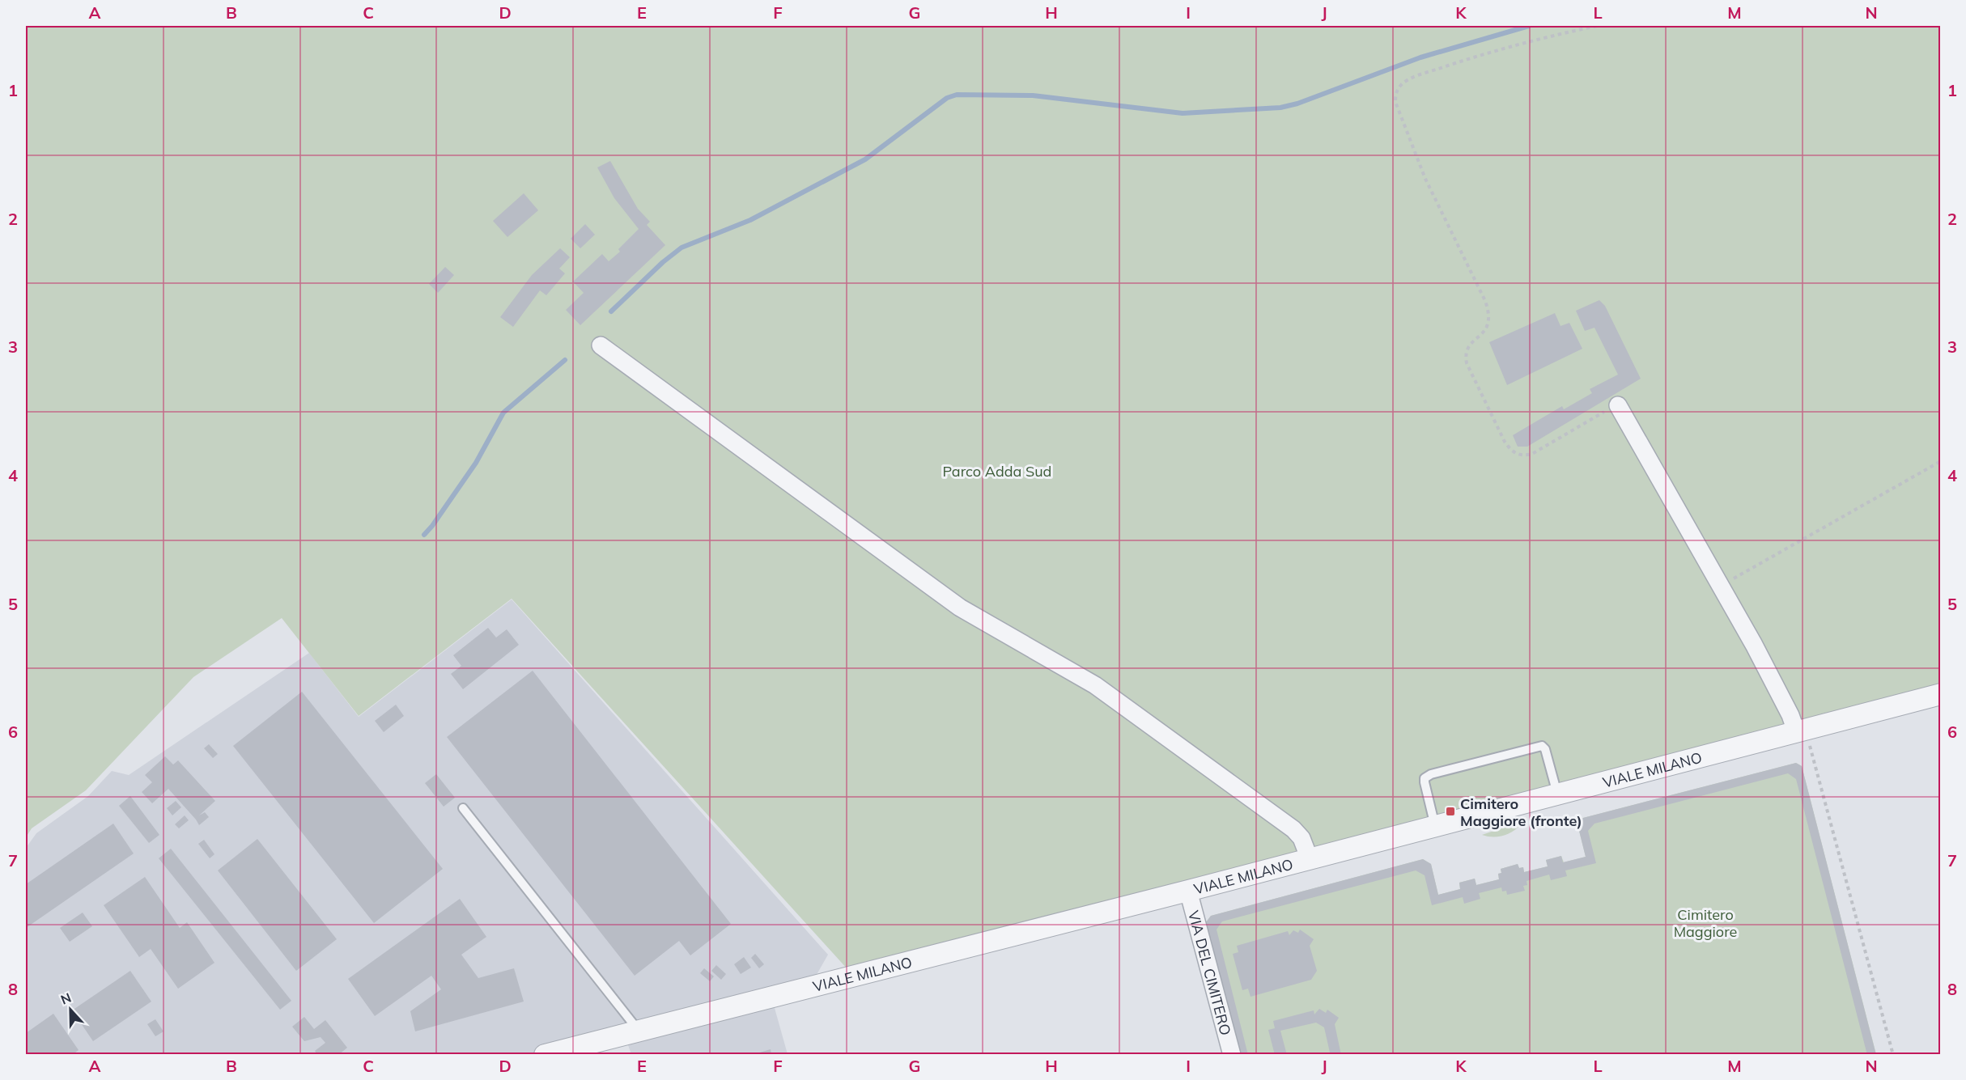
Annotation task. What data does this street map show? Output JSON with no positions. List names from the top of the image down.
{
  "streets": {
    "street": ["VIALE MILANO", "VIA DEL CIMITERO"]
  },
  "crossings": [
    ["VIALE MILANO", "VIA DEL CIMITERO"]
  ],
  "parks": ["Parco Adda Sud", "Cimitero Maggiore"],
  "places": {
    "transit": ["Cimitero Maggiore (fronte)"]
  },
  "north": "top",
  "grid": {
    "columns": [
      "A",
      "B",
      "C",
      "D",
      "E",
      "F",
      "G",
      "H",
      "I",
      "J",
      "K",
      "L",
      "M",
      "N"
    ],
    "rows": [
      "1",
      "2",
      "3",
      "4",
      "5",
      "6",
      "7",
      "8"
    ]
  }
}
